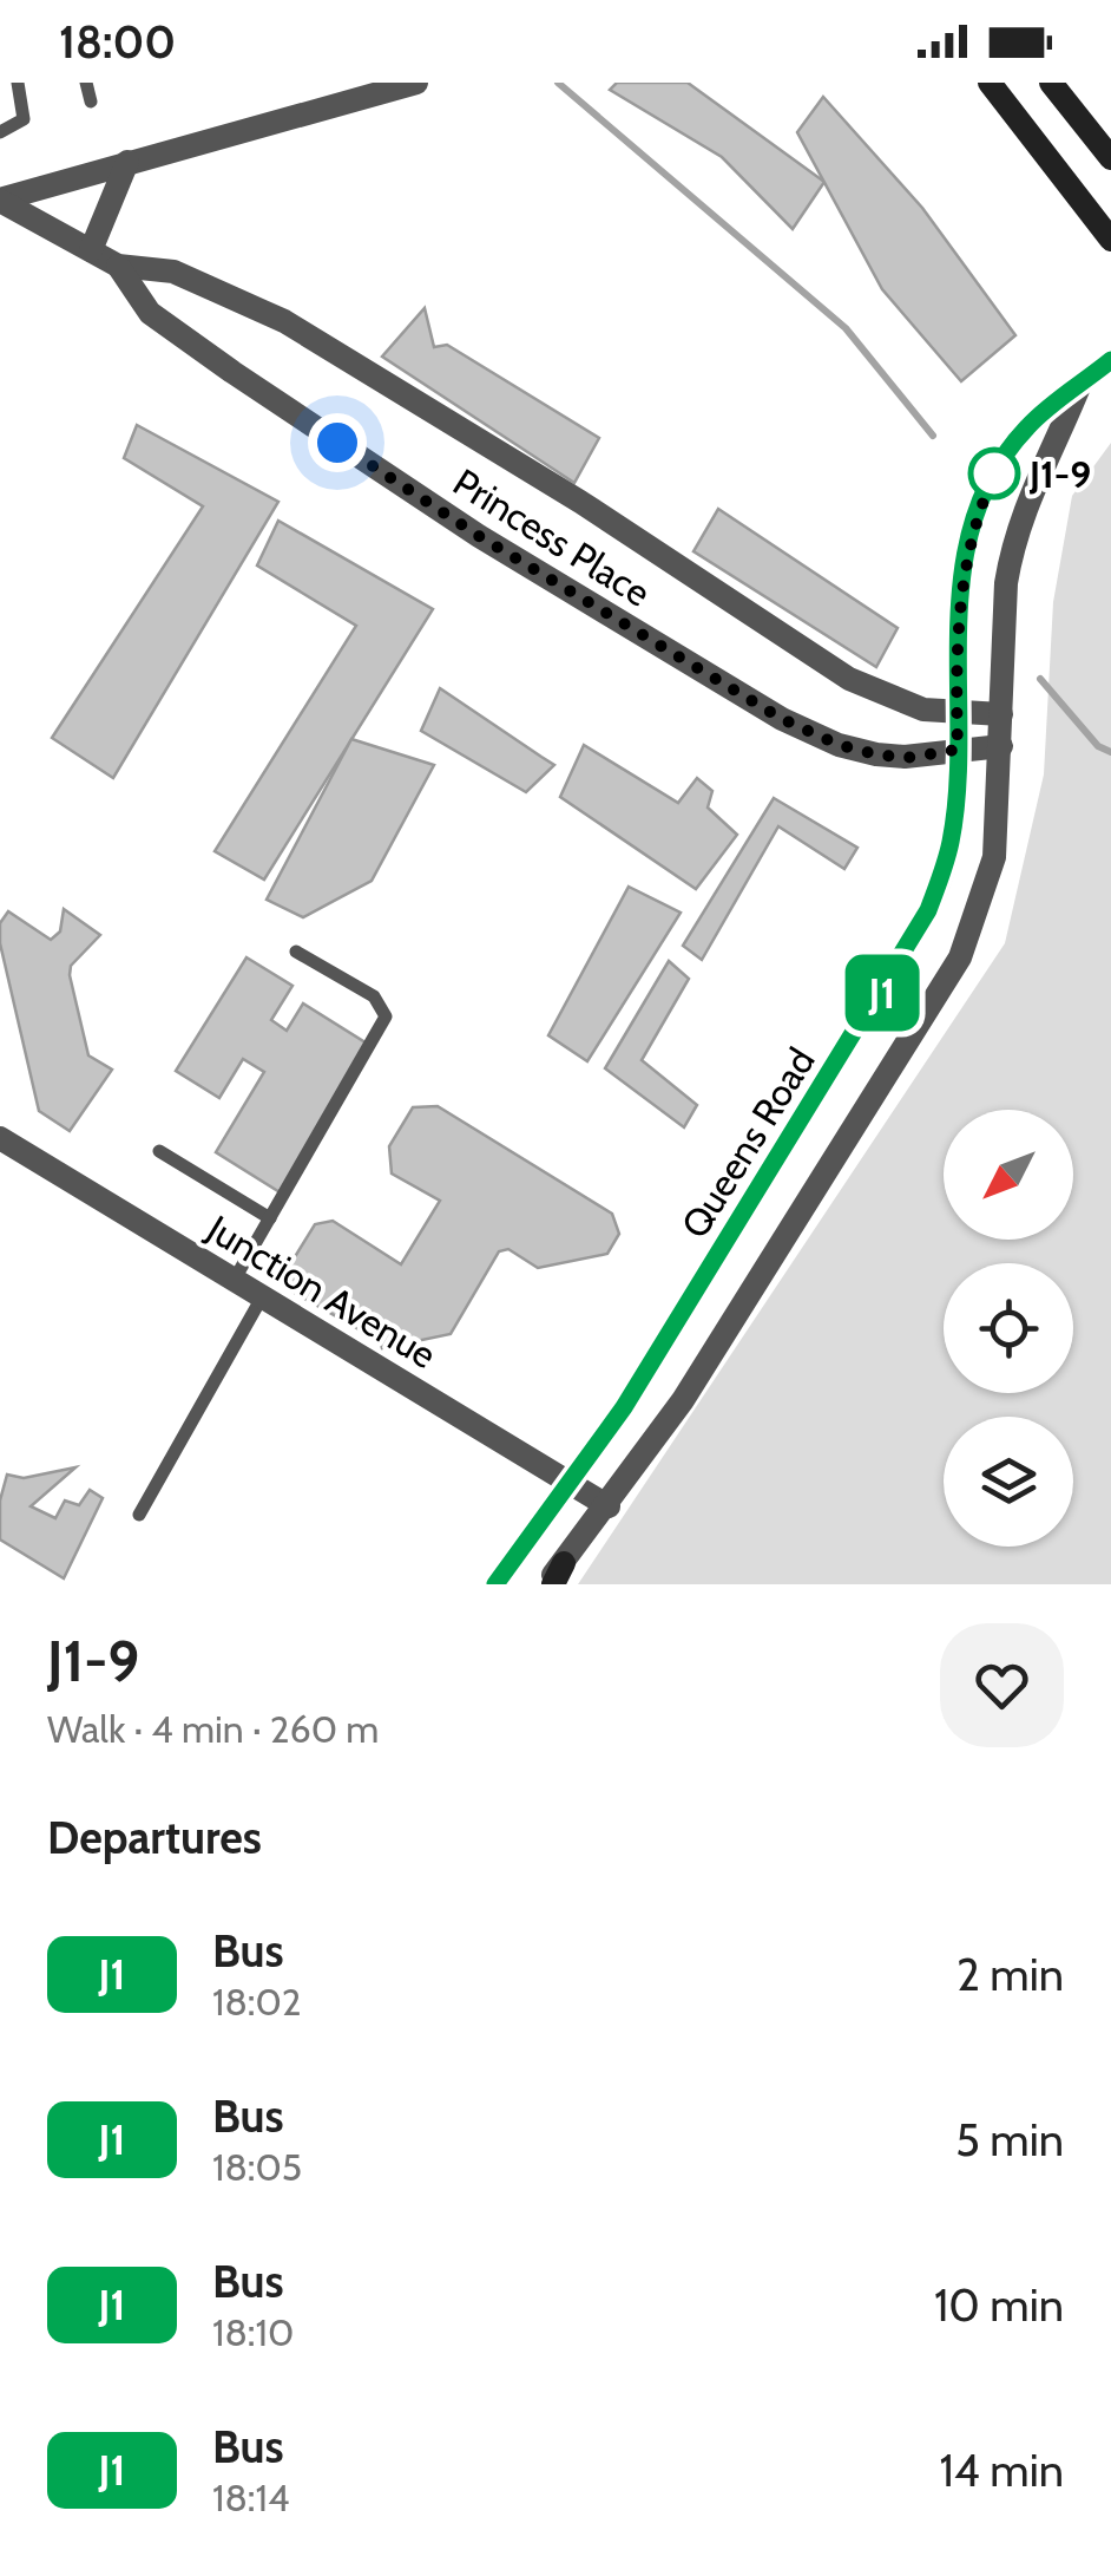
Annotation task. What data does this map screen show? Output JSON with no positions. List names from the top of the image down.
{
  "streets": {
    "street": ["Princess Place", "Queens Road", "Junction Avenue"]
  },
  "crossings": [
    ["Princess Place", "Queens Road"],
    ["Queens Road", "Junction Avenue"]
  ],
  "places": ["J1-9"],
  "lines": ["bus line J1"],
  "north": "bottom left",
  "page": {
    "status": "18:00",
    "on_map": "J1",
    "heading": [
      ["J1-9", "Walk · 4 min · 260 m"],
      "Departures"
    ],
    "list": [
      {
        "mark": "J1",
        "name": "Bus",
        "note": "18:02",
        "value": "2 min"
      },
      {
        "mark": "J1",
        "name": "Bus",
        "note": "18:05",
        "value": "5 min"
      },
      {
        "mark": "J1",
        "name": "Bus",
        "note": "18:10",
        "value": "10 min"
      },
      {
        "mark": "J1",
        "name": "Bus",
        "note": "18:14",
        "value": "14 min"
      }
    ]
  }
}
